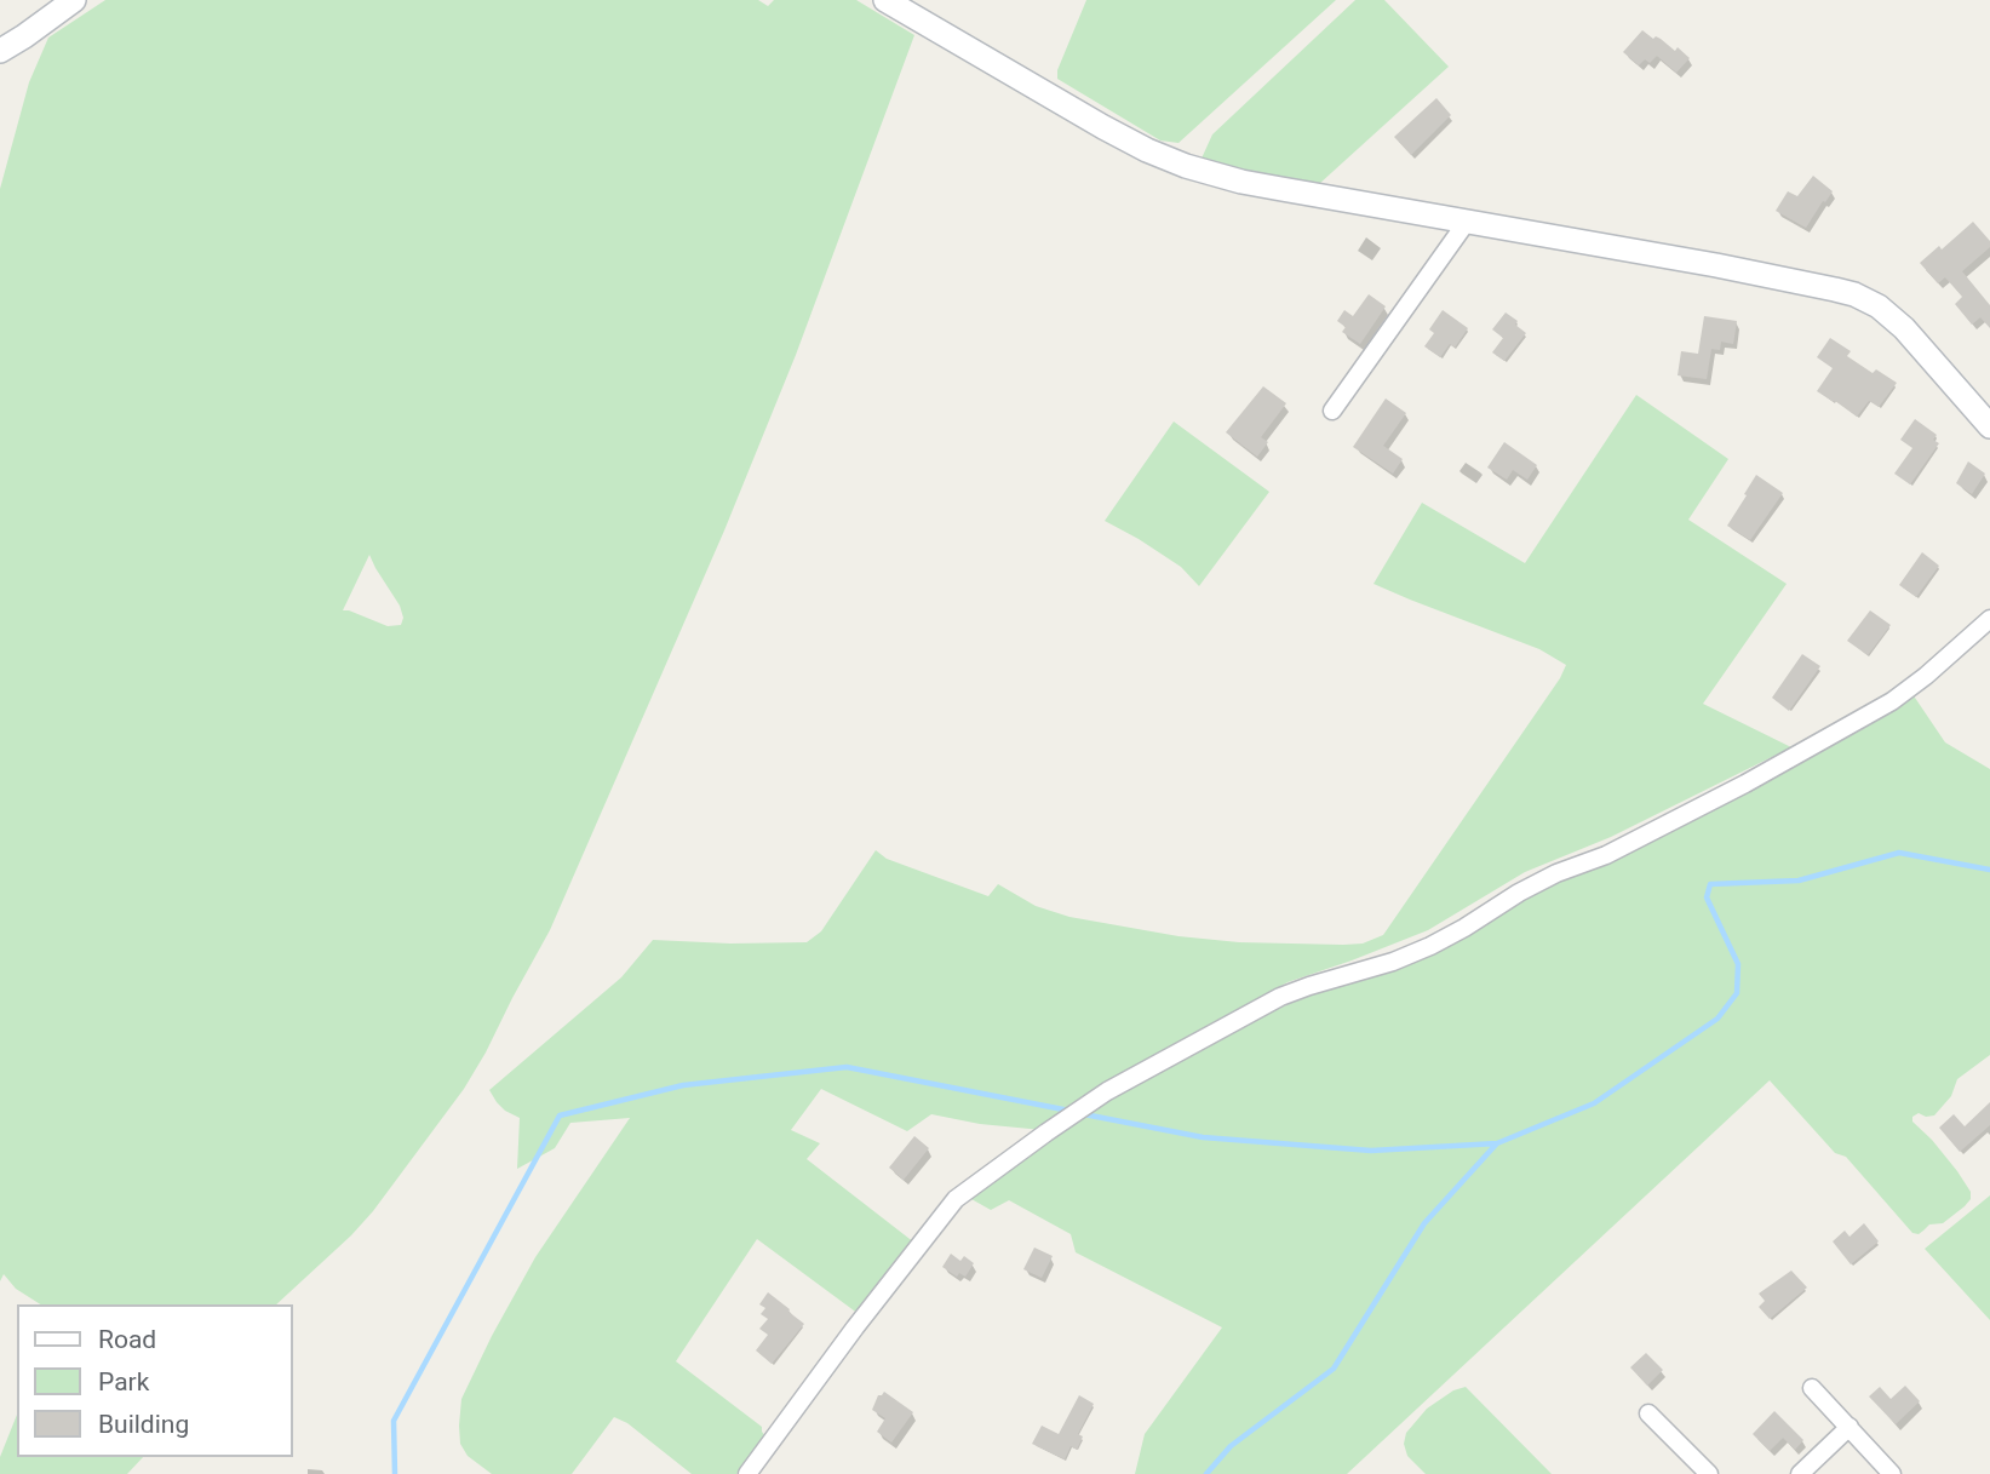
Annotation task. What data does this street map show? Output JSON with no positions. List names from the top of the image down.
{
  "legend": ["Road", "Park", "Building"]
}
